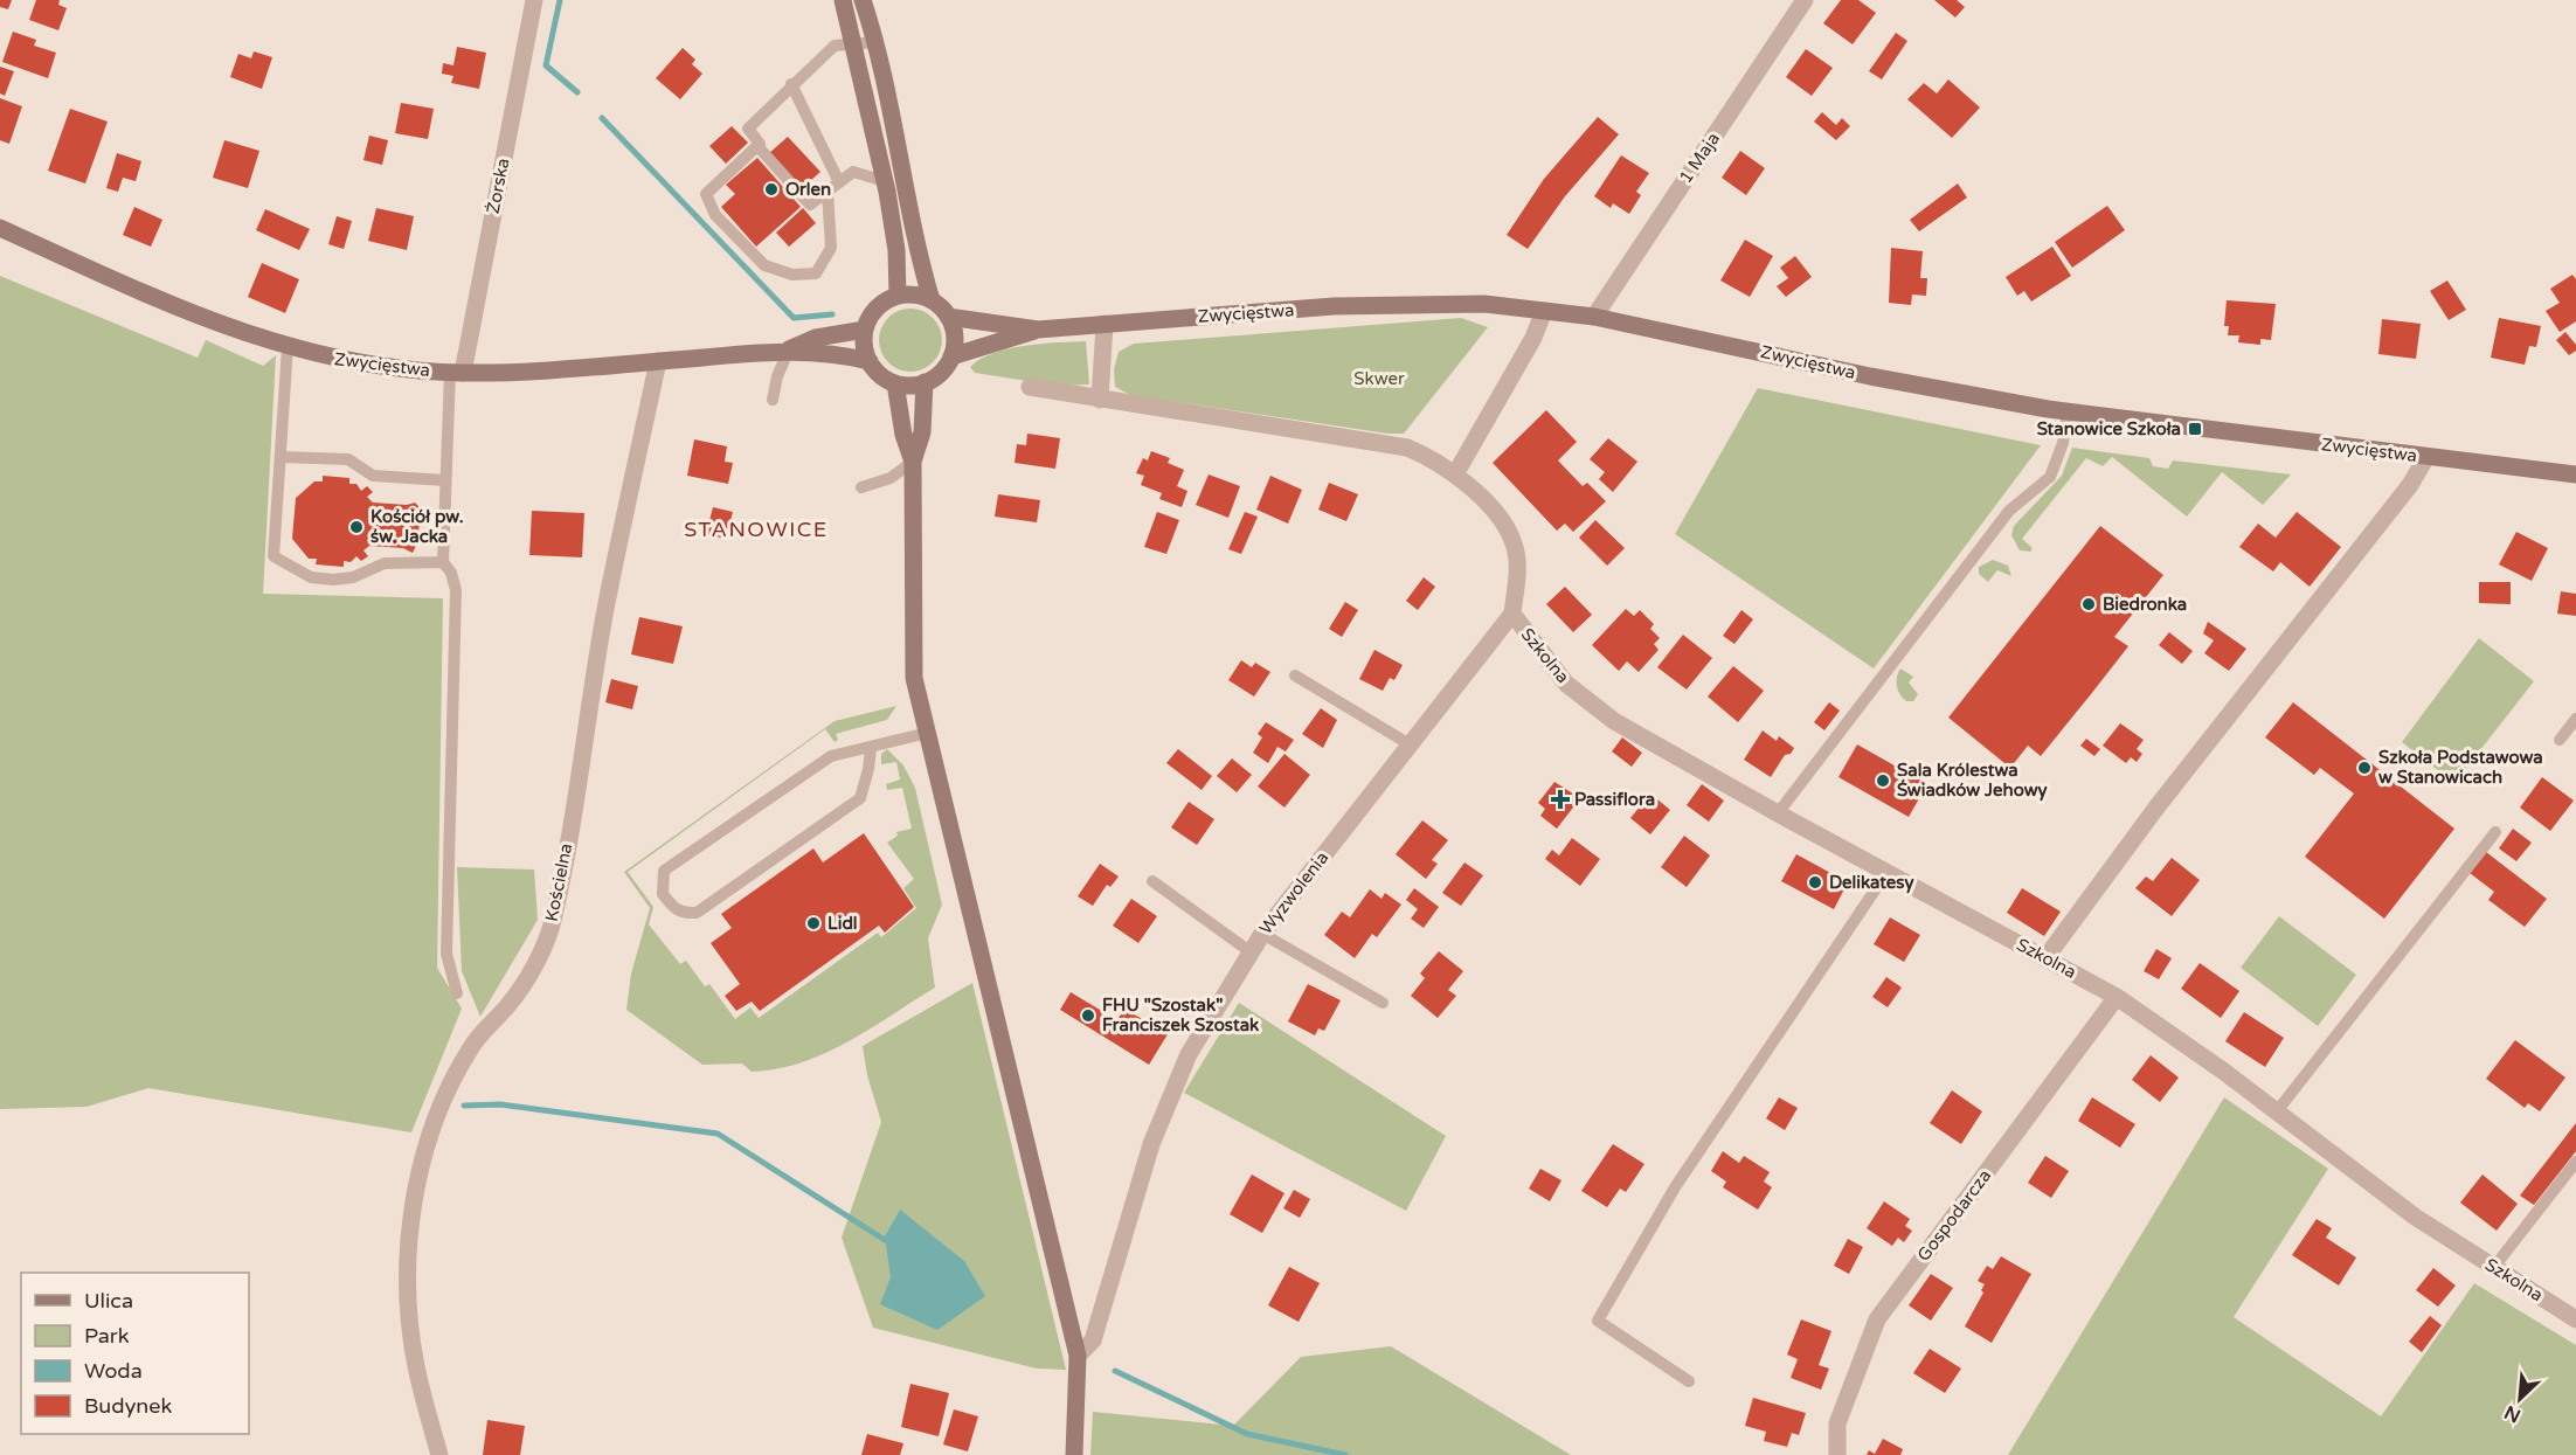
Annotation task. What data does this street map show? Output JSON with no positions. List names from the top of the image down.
{
  "streets": {
    "main road": ["Zwycięstwa"],
    "street": [
      "1 Maja",
      "Żorska",
      "Szkolna",
      "Kościelna",
      "Wyzwolenia",
      "Gospodarcza"
    ]
  },
  "crossings": [
    ["1 Maja", "Zwycięstwa"],
    ["Żorska", "Zwycięstwa"],
    ["Zwycięstwa", "Kościelna"],
    ["Szkolna", "Wyzwolenia"],
    ["Szkolna", "Gospodarcza"]
  ],
  "districts": ["STANOWICE"],
  "parks": ["Skwer"],
  "places": {
    "other": [
      "Orlen",
      "Kościół pw. św. Jacka",
      "Biedronka",
      "Szkoła Podstawowa w Stanowicach",
      "Sala Królestwa Świadków Jehowy",
      "Delikatesy",
      "Lidl",
      "FHU \"Szostak\" Franciszek Szostak"
    ],
    "transit": ["Stanowice Szkoła"],
    "health": ["Passiflora"]
  },
  "legend": [
    "Ulica",
    "Park",
    "Woda",
    "Budynek"
  ],
  "north": "bottom left"
}
